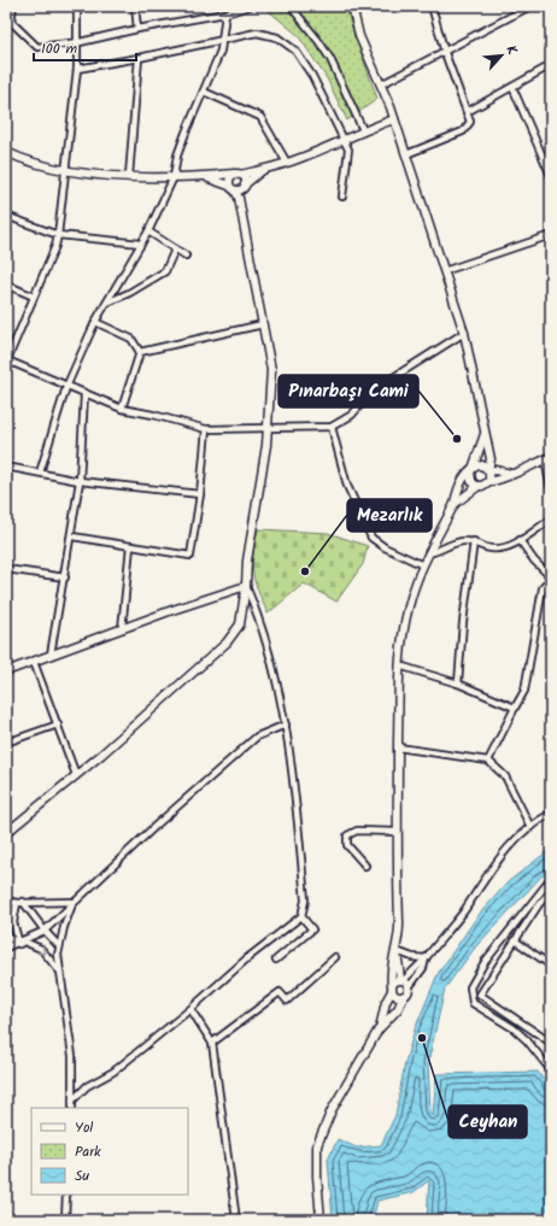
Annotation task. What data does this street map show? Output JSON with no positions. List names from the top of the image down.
{
  "places": ["Pınarbaşı Cami", "Mezarlık", "Ceyhan"],
  "legend": ["Yol", "Park", "Su"],
  "scale_bar": "100 m",
  "north": "top right"
}
